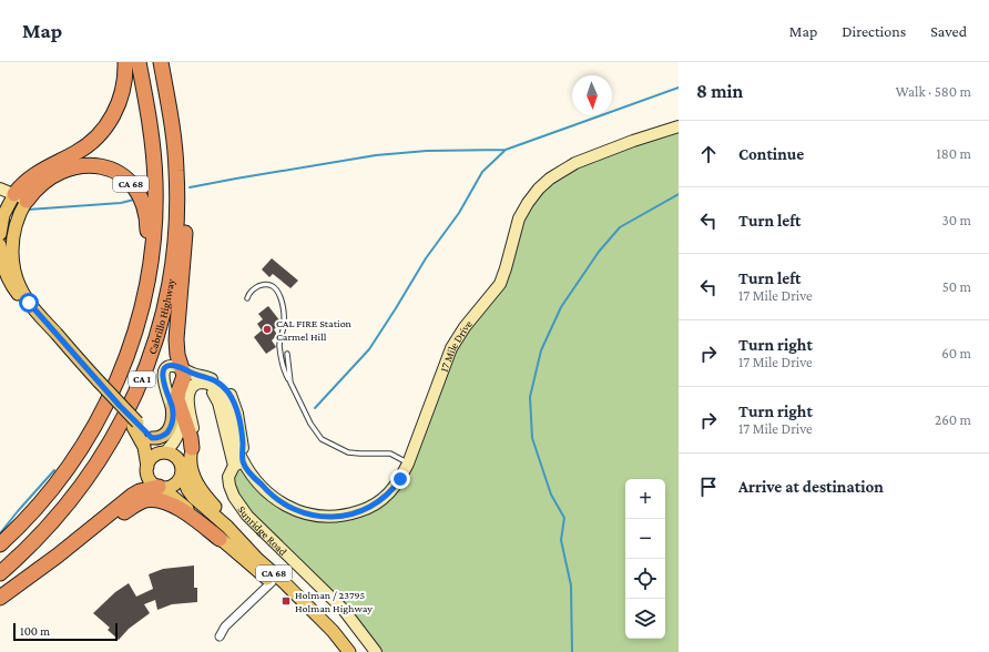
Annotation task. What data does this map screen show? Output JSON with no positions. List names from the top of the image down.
{
  "streets": {
    "highway": ["CA 68", "Cabrillo Highway", "CA 1"],
    "main road": ["17 Mile Drive", "Sunridge Road"]
  },
  "crossings": [
    ["CA 68", "Cabrillo Highway"],
    ["17 Mile Drive", "Sunridge Road"]
  ],
  "places": {
    "other": ["CAL FIRE Station Carmel Hill"],
    "transit": ["Holman / 23795 Holman Highway"]
  },
  "scale_bar": "100 m",
  "north": "bottom",
  "page": {
    "header": "Map",
    "nav": ["Map", "Directions", "Saved"],
    "heading": ["8 min", "Walk · 580 m"],
    "list": [
      ["Continue", "180 m"],
      ["Turn left", "30 m"],
      ["Turn left", "17 Mile Drive", "50 m"],
      ["Turn right", "17 Mile Drive", "60 m"],
      ["Turn right", "17 Mile Drive", "260 m"],
      "Arrive at destination"
    ],
    "map_buttons": ["+", "−"],
    "scale": "100 m"
  }
}
